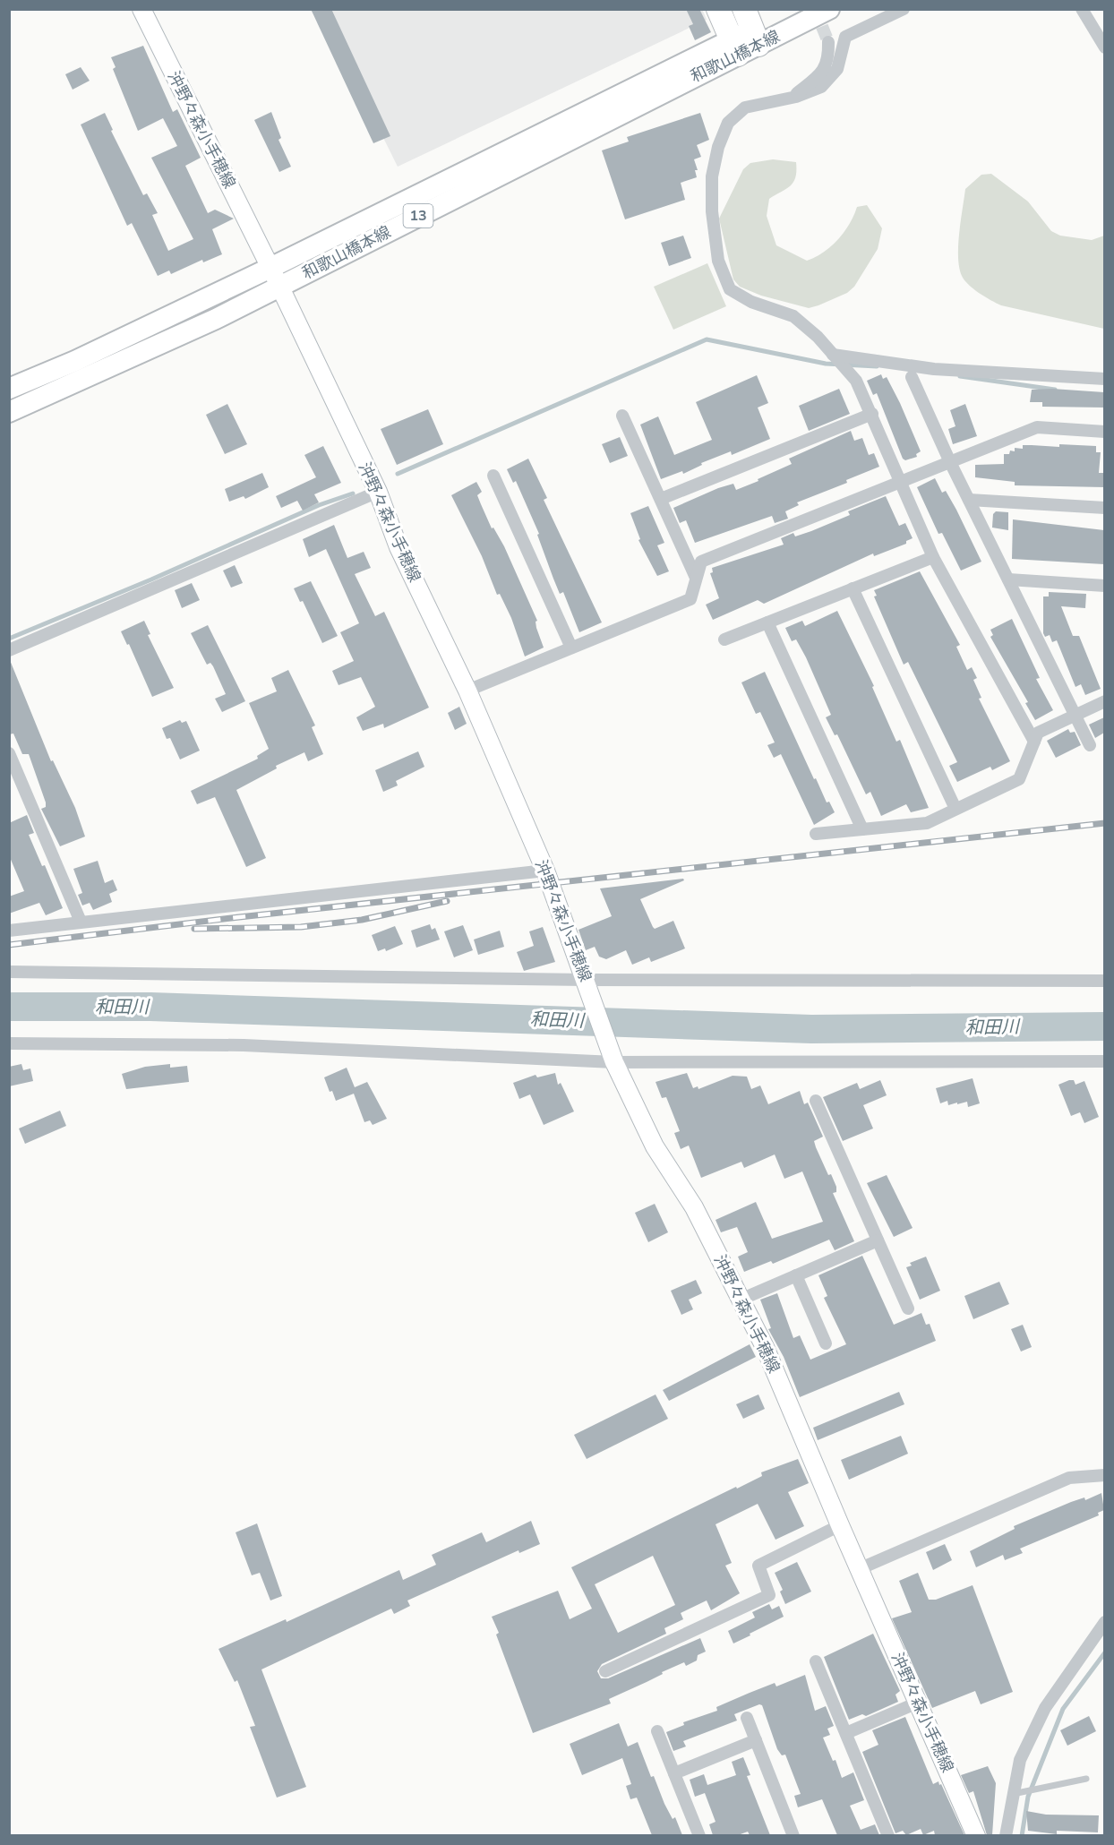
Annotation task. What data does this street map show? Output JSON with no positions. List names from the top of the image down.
{
  "streets": {
    "main road": ["和歌山橋本線", "沖野々森小手穂線", "13"]
  },
  "crossings": [
    ["和歌山橋本線", "沖野々森小手穂線"]
  ],
  "water": ["和田川"]
}
